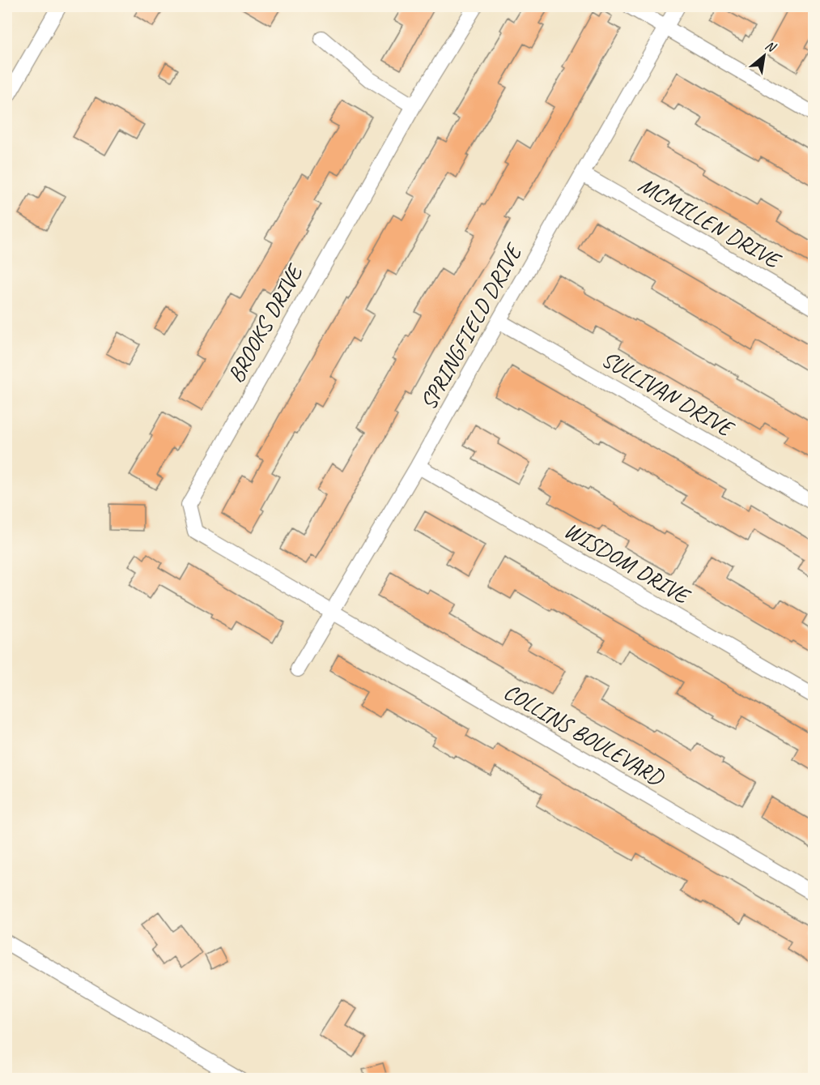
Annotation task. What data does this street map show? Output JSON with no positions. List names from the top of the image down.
{
  "streets": {
    "street": [
      "MCMILLEN DRIVE",
      "BROOKS DRIVE",
      "SPRINGFIELD DRIVE",
      "SULLIVAN DRIVE",
      "WISDOM DRIVE",
      "COLLINS BOULEVARD"
    ]
  },
  "crossings": [
    ["MCMILLEN DRIVE", "SPRINGFIELD DRIVE"],
    ["BROOKS DRIVE", "SPRINGFIELD DRIVE"],
    ["BROOKS DRIVE", "COLLINS BOULEVARD"],
    ["SPRINGFIELD DRIVE", "SULLIVAN DRIVE"],
    ["SPRINGFIELD DRIVE", "WISDOM DRIVE"],
    ["SPRINGFIELD DRIVE", "COLLINS BOULEVARD"]
  ],
  "north": "top right"
}
